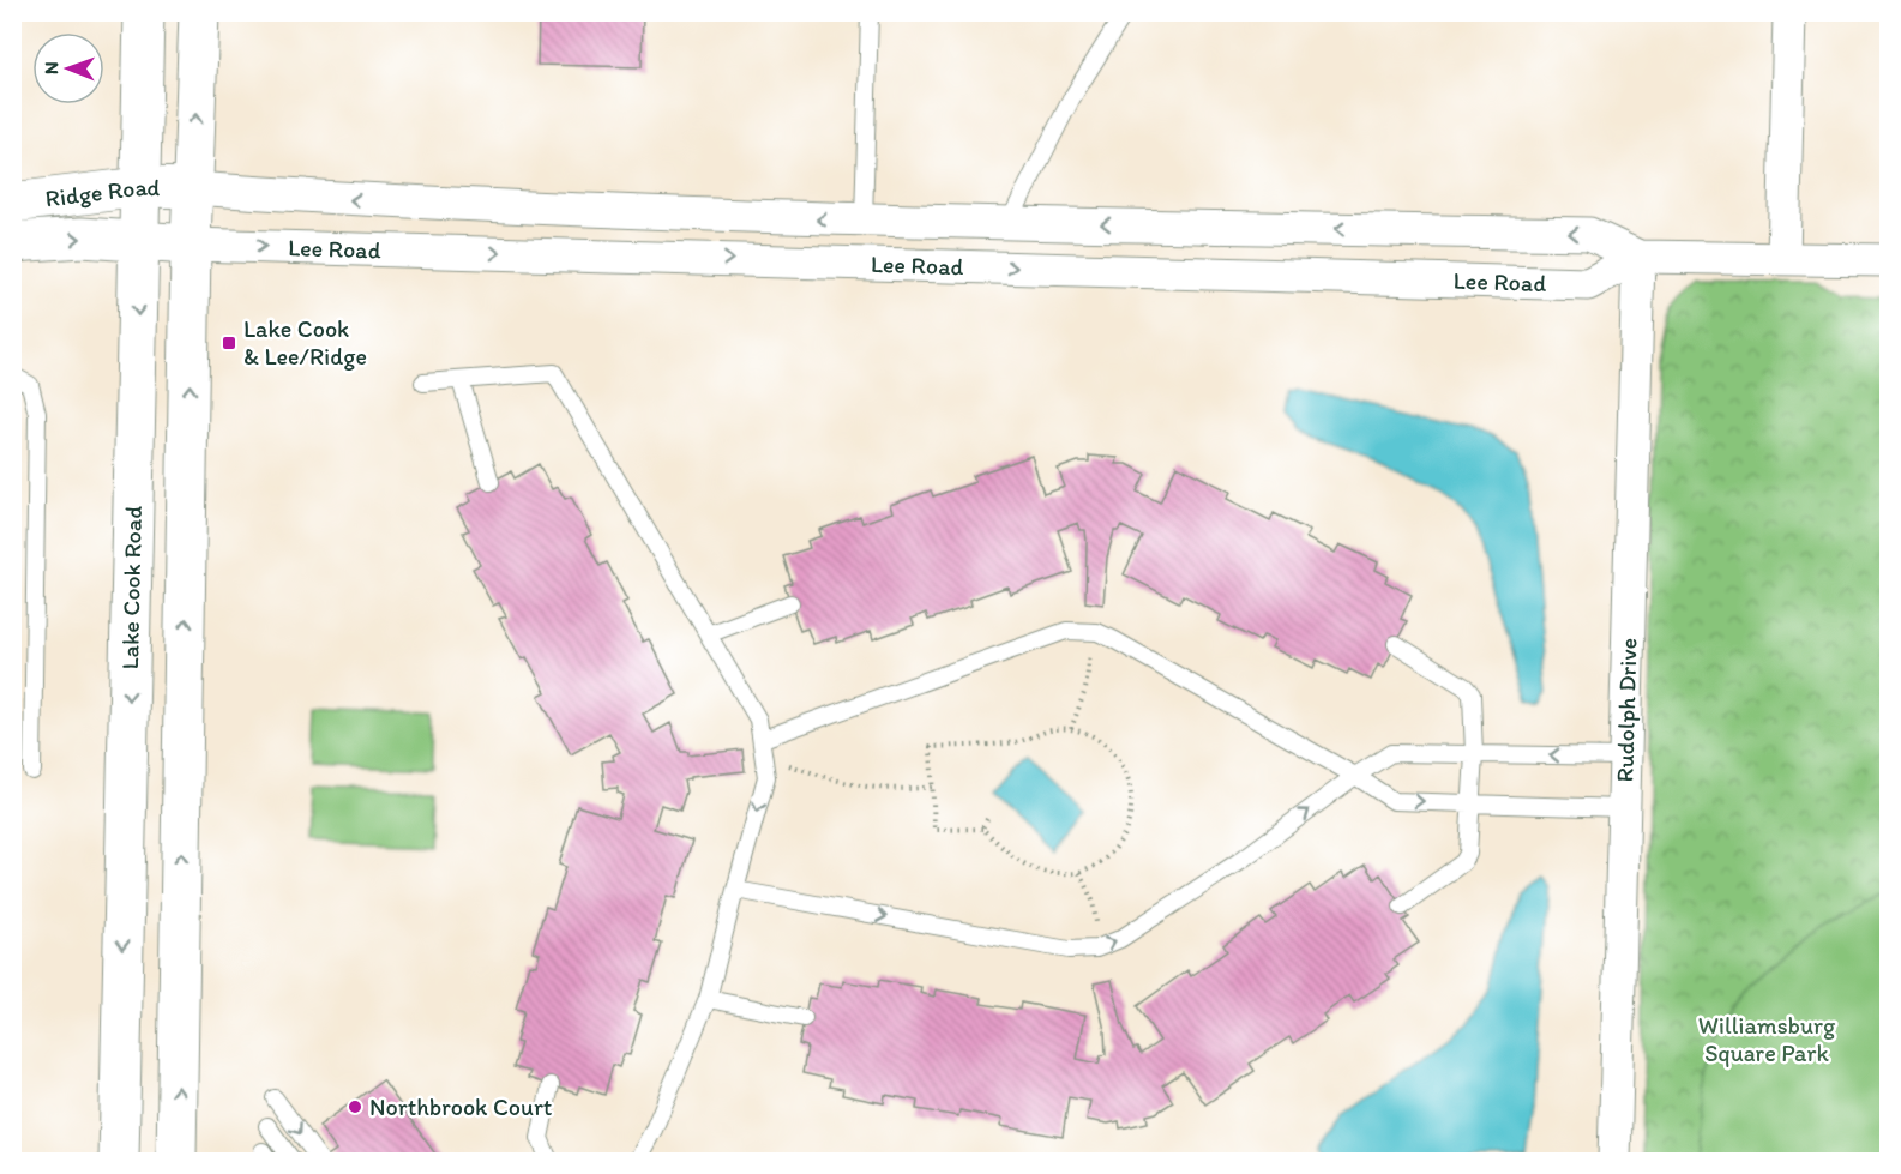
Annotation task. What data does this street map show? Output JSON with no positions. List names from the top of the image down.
{
  "streets": {
    "main road": ["Ridge Road", "Lake Cook Road"],
    "street": ["Lee Road", "Rudolph Drive"]
  },
  "crossings": [
    ["Ridge Road", "Lee Road"],
    ["Ridge Road", "Lake Cook Road"],
    ["Lee Road", "Rudolph Drive"]
  ],
  "parks": ["Williamsburg Square Park"],
  "places": {
    "transit": ["Lake Cook & Lee/Ridge"],
    "other": ["Northbrook Court"]
  },
  "north": "left"
}
